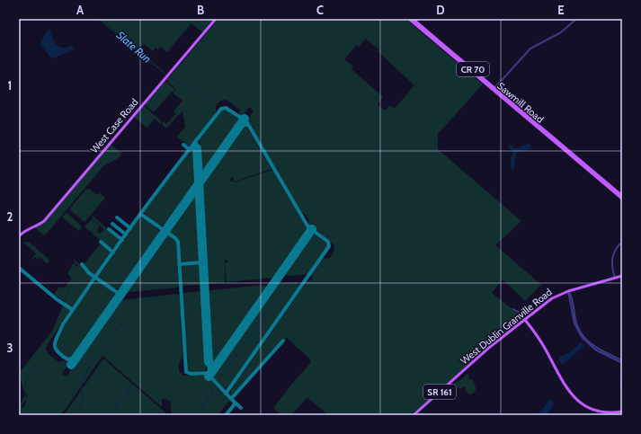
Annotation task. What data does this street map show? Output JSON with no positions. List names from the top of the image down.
{
  "streets": {
    "main road": [
      "CR 70",
      "Sawmill Road",
      "West Case Road",
      "West Dublin Granville Road",
      "SR 161"
    ]
  },
  "water": ["Slate Run"],
  "grid": {
    "columns": [
      "A",
      "B",
      "C",
      "D",
      "E"
    ],
    "rows": ["1", "2", "3"]
  }
}
